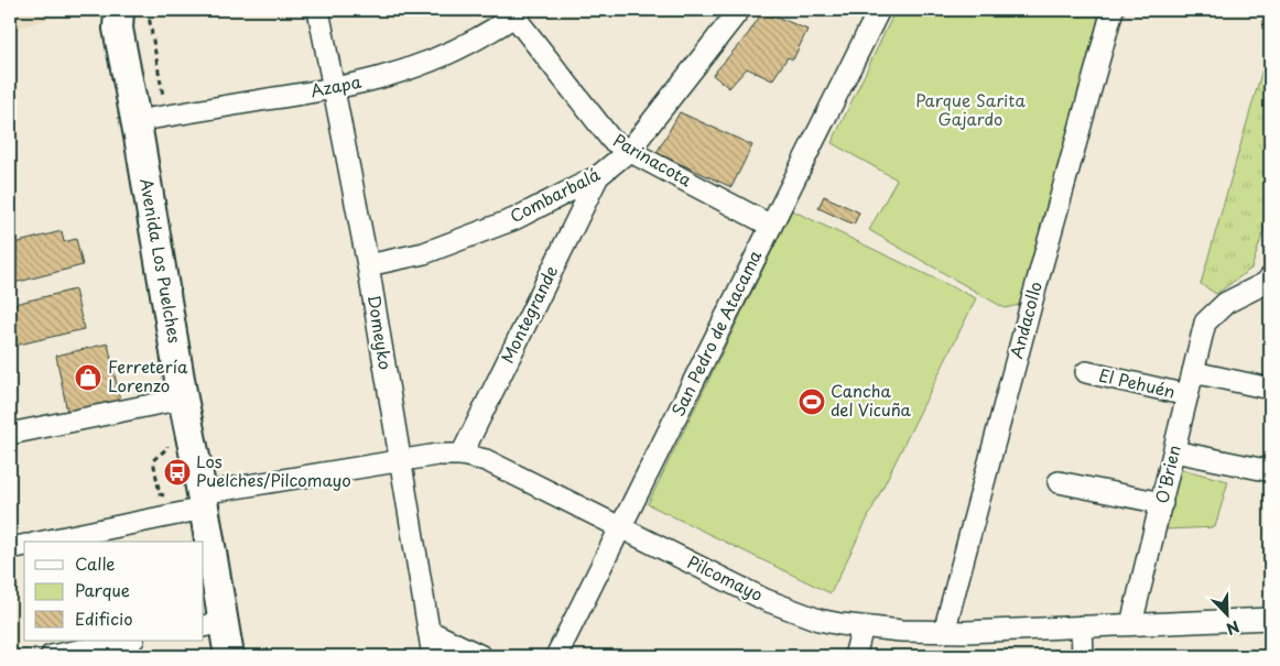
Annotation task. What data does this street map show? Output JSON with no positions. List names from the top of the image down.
{
  "streets": {
    "main road": ["Avenida Los Puelches"],
    "street": [
      "Azapa",
      "Parinacota",
      "Combarbalá",
      "Montegrande",
      "Andacollo",
      "Domeyko",
      "San Pedro de Atacama",
      "El Pehuén",
      "O'Brien",
      "Pilcomayo"
    ]
  },
  "crossings": [
    ["Azapa", "Parinacota"],
    ["Azapa", "Avenida Los Puelches"],
    ["Azapa", "Domeyko"],
    ["Parinacota", "Combarbalá"],
    ["Parinacota", "San Pedro de Atacama"],
    ["Combarbalá", "Montegrande"],
    ["Combarbalá", "Domeyko"],
    ["Avenida Los Puelches", "Pilcomayo"],
    ["Montegrande", "Pilcomayo"],
    ["Andacollo", "Pilcomayo"],
    ["Domeyko", "Pilcomayo"],
    ["San Pedro de Atacama", "Pilcomayo"],
    ["El Pehuén", "O'Brien"],
    ["O'Brien", "Pilcomayo"]
  ],
  "parks": ["Parque Sarita Gajardo"],
  "places": {
    "shop": ["Ferretería Lorenzo"],
    "sports": ["Cancha del Vicuña"],
    "bus stop": ["Los Puelches/Pilcomayo"]
  },
  "legend": ["Calle", "Parque", "Edificio"],
  "north": "bottom right"
}
